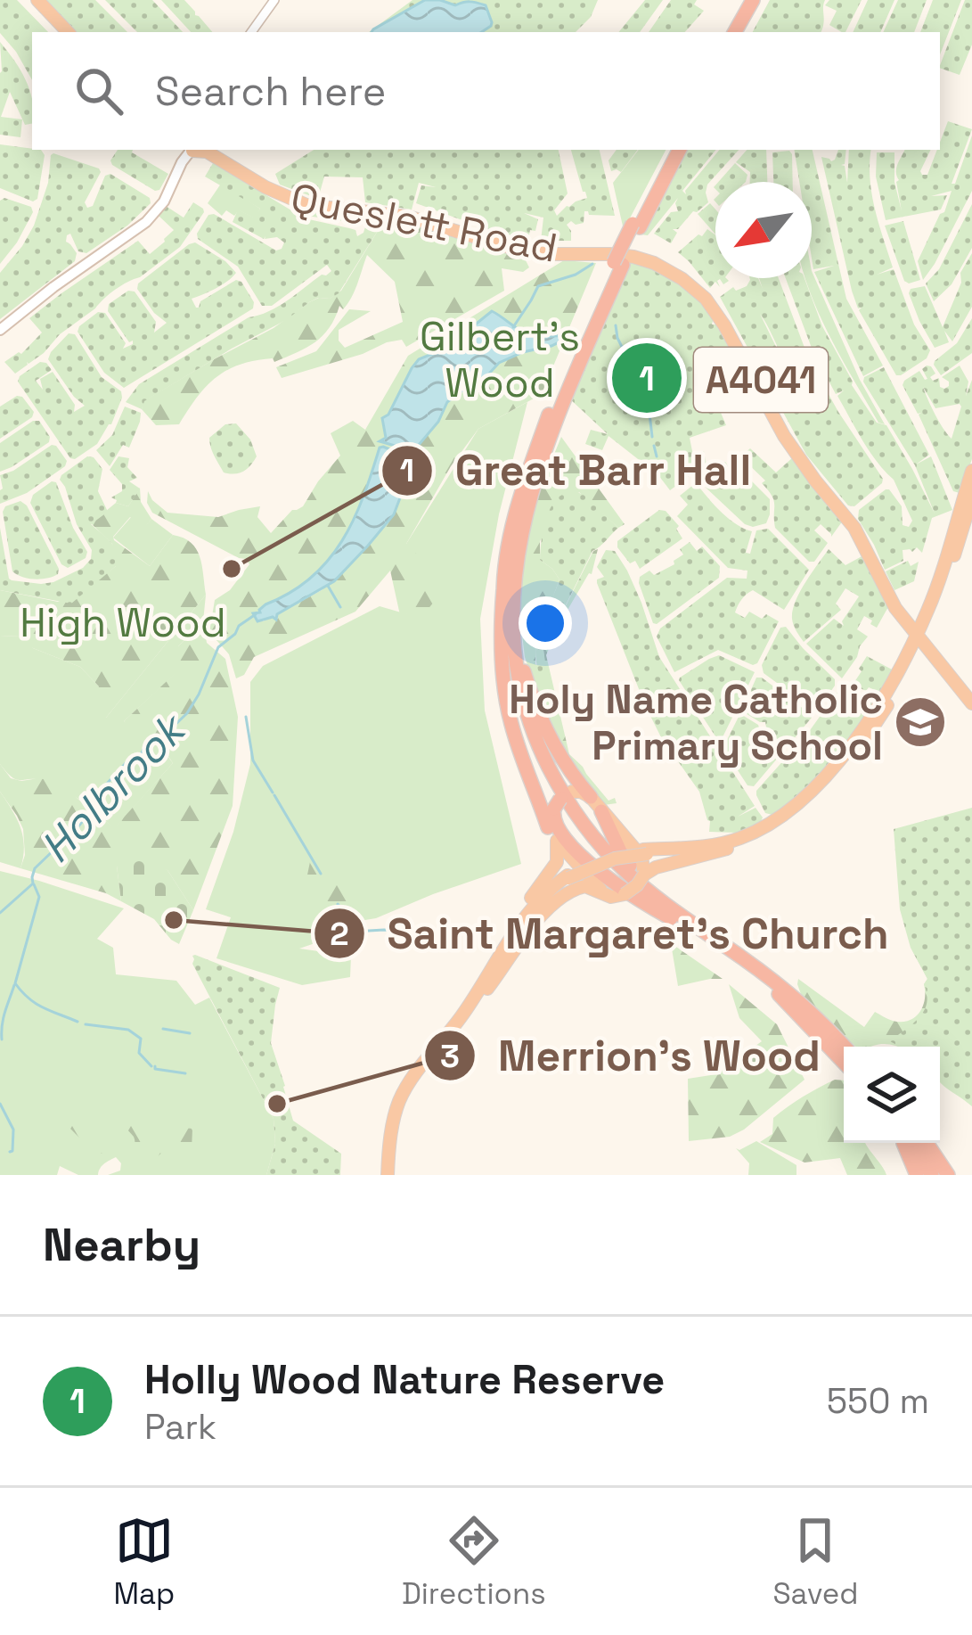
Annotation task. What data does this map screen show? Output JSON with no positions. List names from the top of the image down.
{
  "streets": {
    "highway": ["Queslett Road", "A4041"]
  },
  "crossings": [
    ["Queslett Road", "A4041"]
  ],
  "water": ["Holbrook"],
  "parks": ["Gilbert's Wood", "High Wood"],
  "places": {
    "other": ["Great Barr Hall", "Saint Margaret's Church", "Merrion’s Wood"],
    "school or university": ["Holy Name Catholic Primary School"]
  },
  "north": "bottom left",
  "page": {
    "search": "Search here",
    "pins": "1",
    "heading": "Nearby",
    "list": [
      {
        "mark": "1",
        "name": "Holly Wood Nature Reserve",
        "note": "Park",
        "value": "550 m"
      }
    ],
    "nav": ["Map", "Directions", "Saved"]
  }
}
